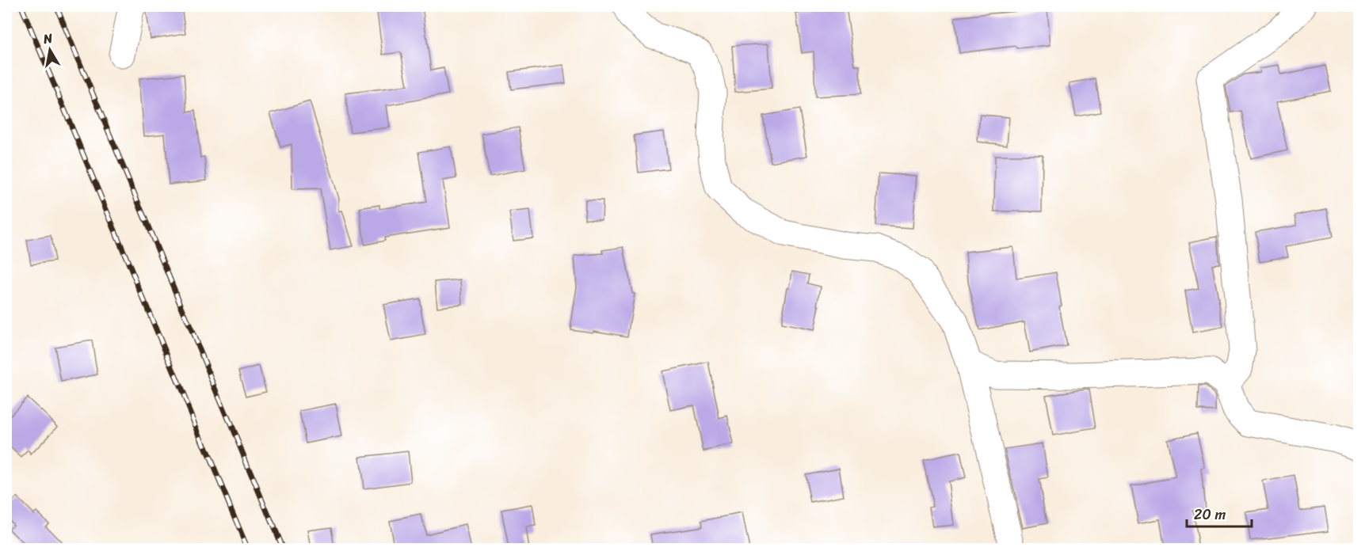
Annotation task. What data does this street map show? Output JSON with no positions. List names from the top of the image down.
{
  "scale_bar": "20 m",
  "north": "top"
}
